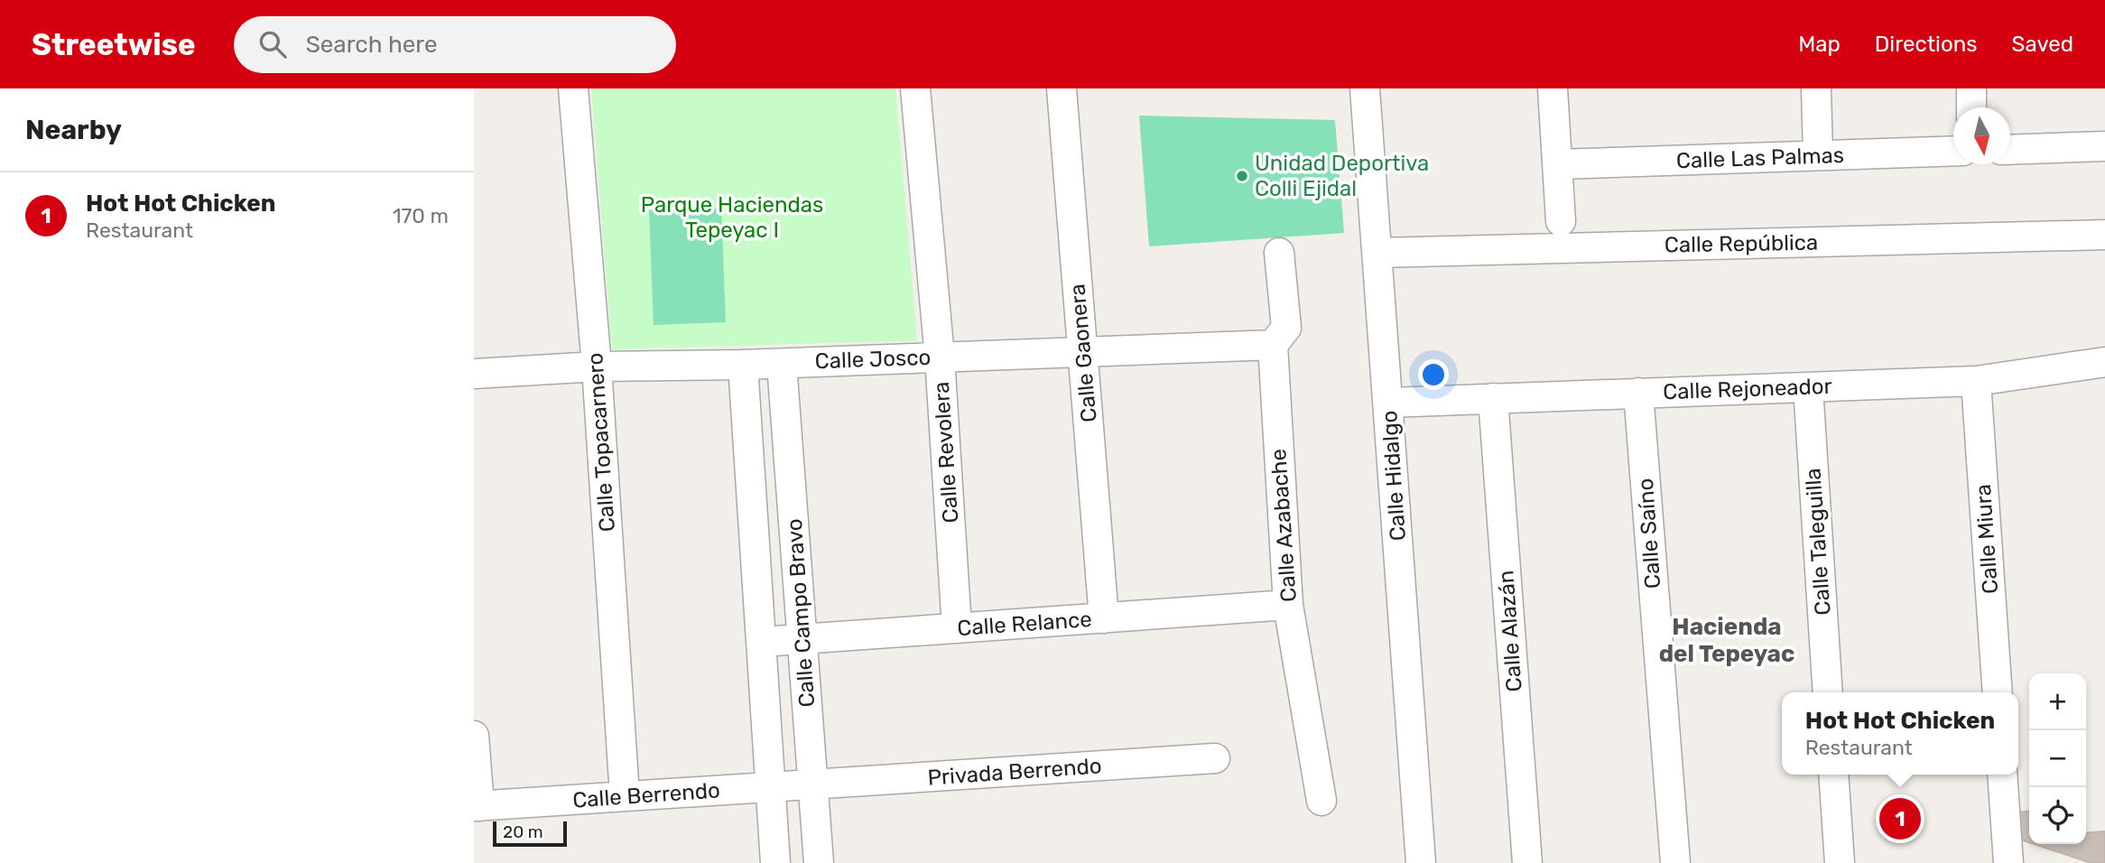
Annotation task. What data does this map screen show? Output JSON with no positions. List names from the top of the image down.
{
  "streets": {
    "street": [
      "Calle Las Palmas",
      "Calle República",
      "Calle Gaonera",
      "Calle Josco",
      "Calle Rejoneador",
      "Calle Topacarnero",
      "Calle Revolera",
      "Calle Hidalgo",
      "Calle Azabache",
      "Calle Saíno",
      "Calle Miura",
      "Calle Taleguilla",
      "Calle Campo Bravo",
      "Calle Relance",
      "Calle Alazán",
      "Privada Berrendo",
      "Calle Berrendo"
    ]
  },
  "crossings": [
    ["Calle República", "Calle Hidalgo"],
    ["Calle Gaonera", "Calle Josco"],
    ["Calle Gaonera", "Calle Relance"],
    ["Calle Josco", "Calle Topacarnero"],
    ["Calle Josco", "Calle Revolera"],
    ["Calle Josco", "Calle Azabache"],
    ["Calle Josco", "Calle Campo Bravo"],
    ["Calle Rejoneador", "Calle Hidalgo"],
    ["Calle Rejoneador", "Calle Saíno"],
    ["Calle Rejoneador", "Calle Miura"],
    ["Calle Rejoneador", "Calle Taleguilla"],
    ["Calle Rejoneador", "Calle Alazán"],
    ["Calle Topacarnero", "Calle Berrendo"],
    ["Calle Revolera", "Calle Relance"],
    ["Calle Azabache", "Calle Relance"],
    ["Calle Campo Bravo", "Calle Relance"],
    ["Calle Campo Bravo", "Privada Berrendo"],
    ["Calle Campo Bravo", "Calle Berrendo"],
    ["Privada Berrendo", "Calle Berrendo"]
  ],
  "districts": ["Hacienda del Tepeyac"],
  "parks": ["Parque Haciendas Tepeyac I"],
  "places": ["Unidad Deportiva Colli Ejidal"],
  "scale_bar": "20 m",
  "north": "bottom",
  "page": {
    "header": "Streetwise",
    "search": "Search here",
    "nav": ["Map", "Directions", "Saved"],
    "heading": "Nearby",
    "list": [
      {
        "mark": "1",
        "name": "Hot Hot Chicken",
        "note": "Restaurant",
        "value": "170 m"
      }
    ],
    "map_buttons": ["+", "−"],
    "popup": ["Hot Hot Chicken", "Restaurant"],
    "pins": "1",
    "scale": "20 m"
  }
}
